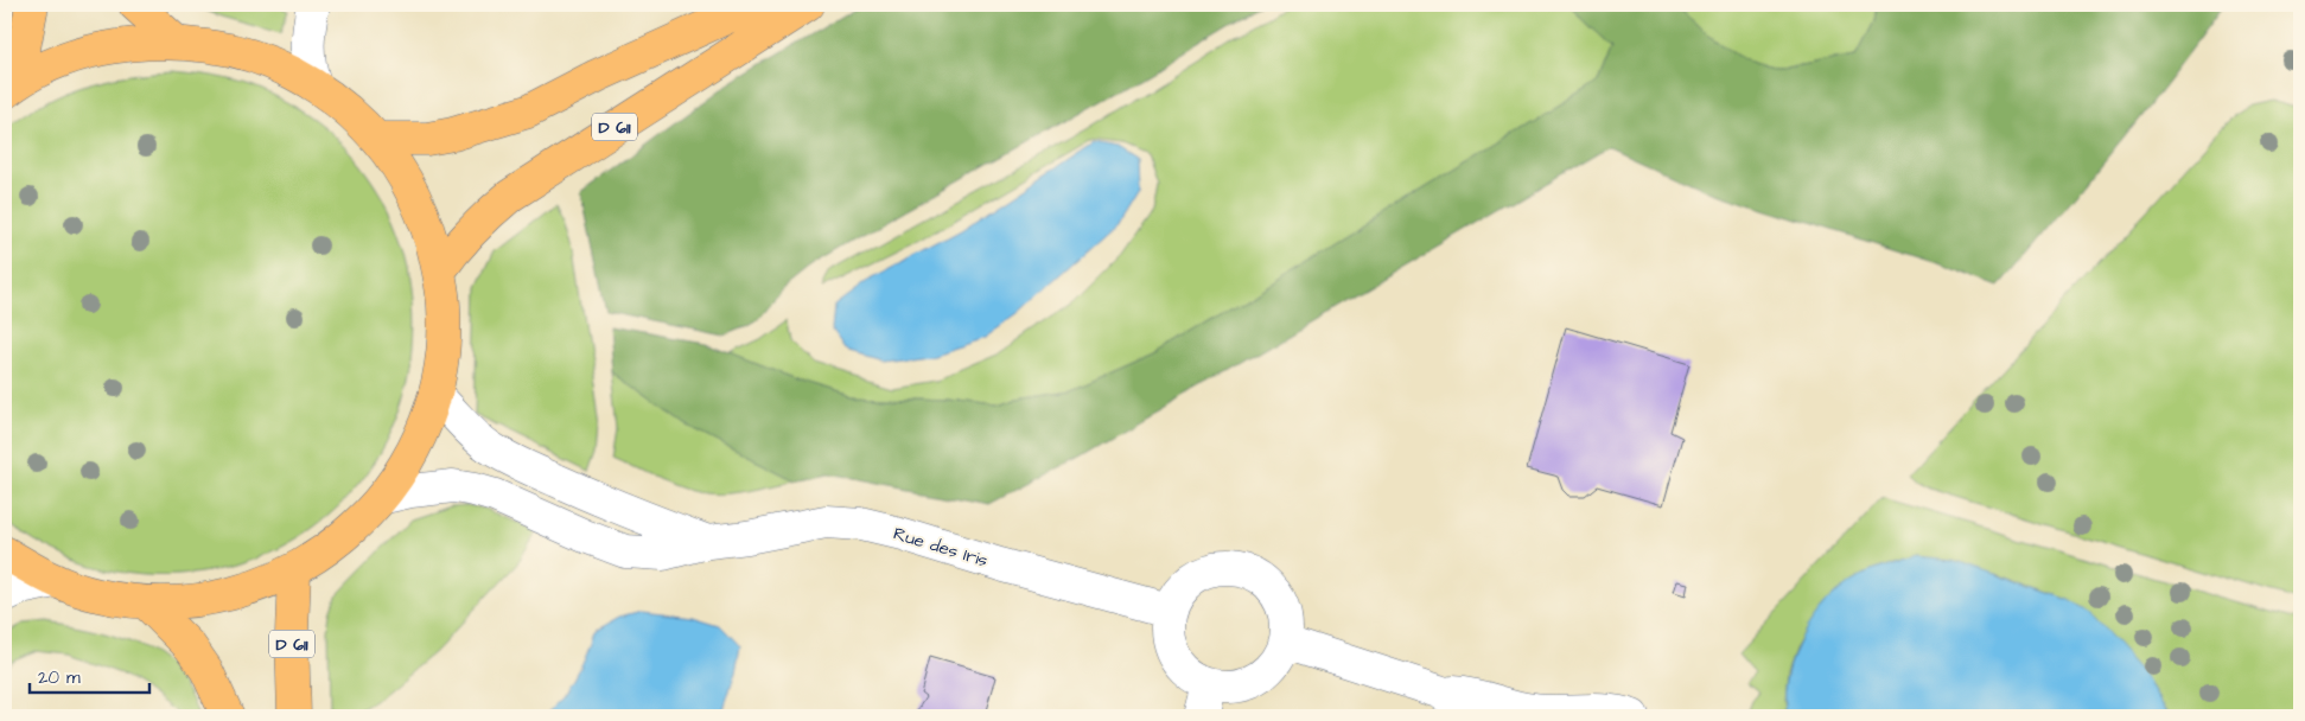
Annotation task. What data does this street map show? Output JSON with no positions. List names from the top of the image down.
{
  "streets": {
    "main road": ["D 611"],
    "street": ["Rue des Iris"]
  },
  "scale_bar": "20 m"
}
